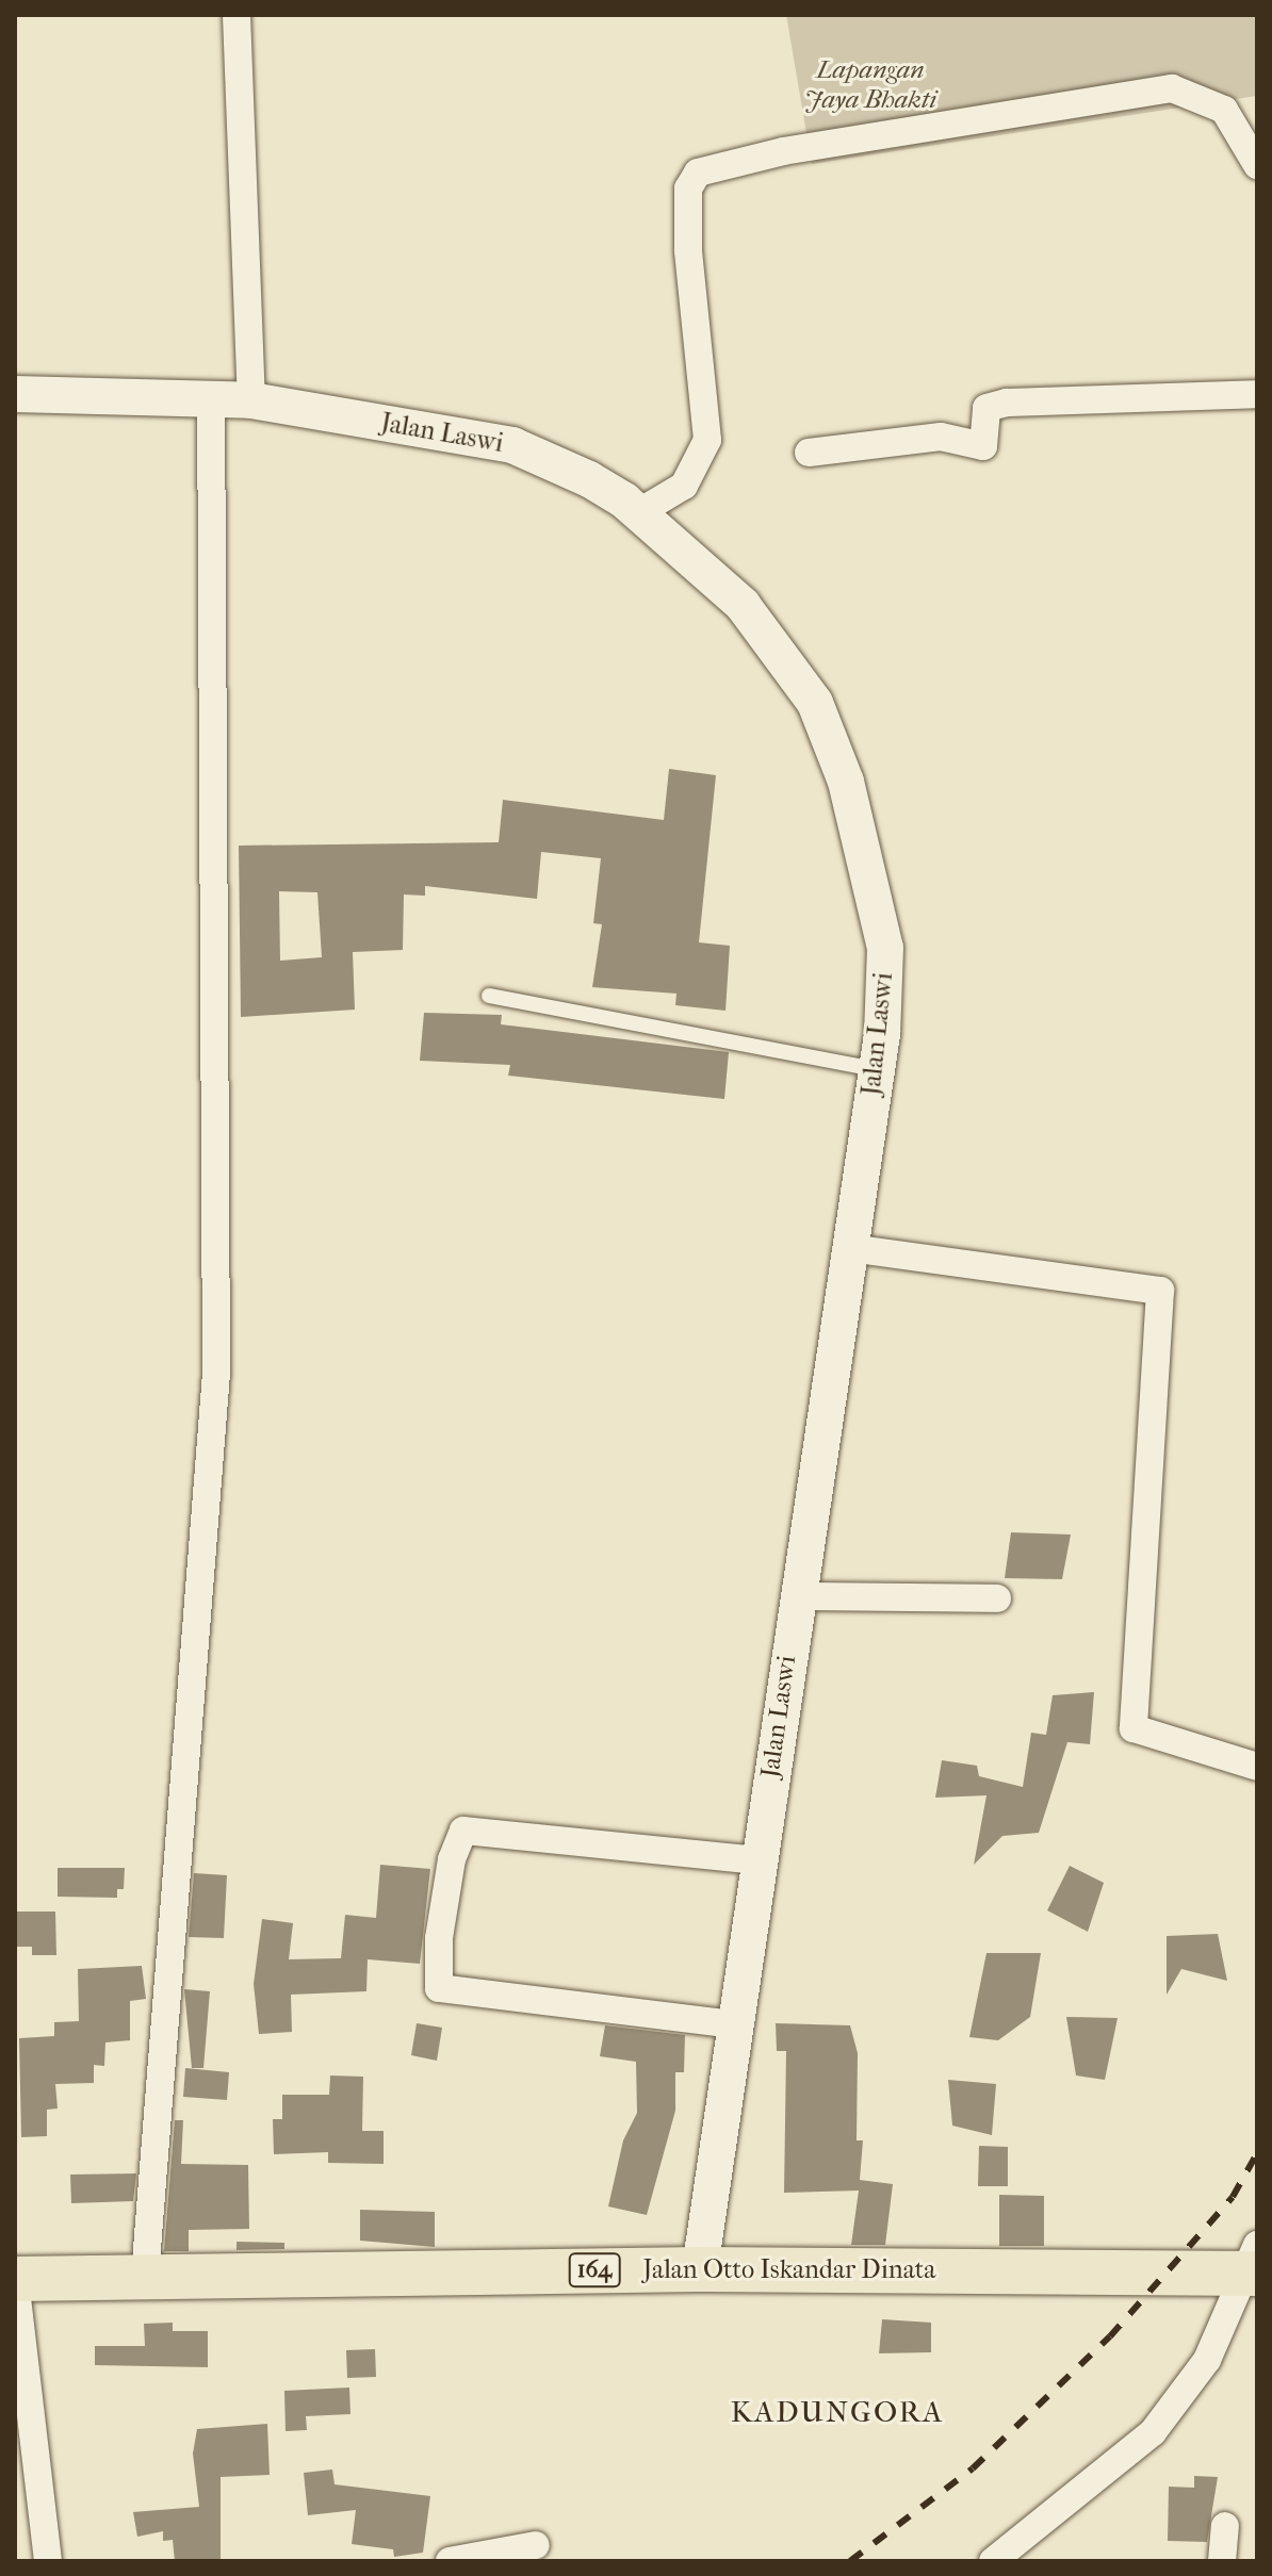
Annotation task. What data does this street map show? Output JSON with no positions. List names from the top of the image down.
{
  "streets": {
    "main road": ["164", "Jalan Otto Iskandar Dinata"],
    "street": ["Jalan Laswi"]
  },
  "crossings": [
    ["Jalan Laswi", "Jalan Otto Iskandar Dinata"]
  ],
  "districts": ["KADUNGORA"],
  "parks": ["Lapangan Jaya Bhakti"]
}
